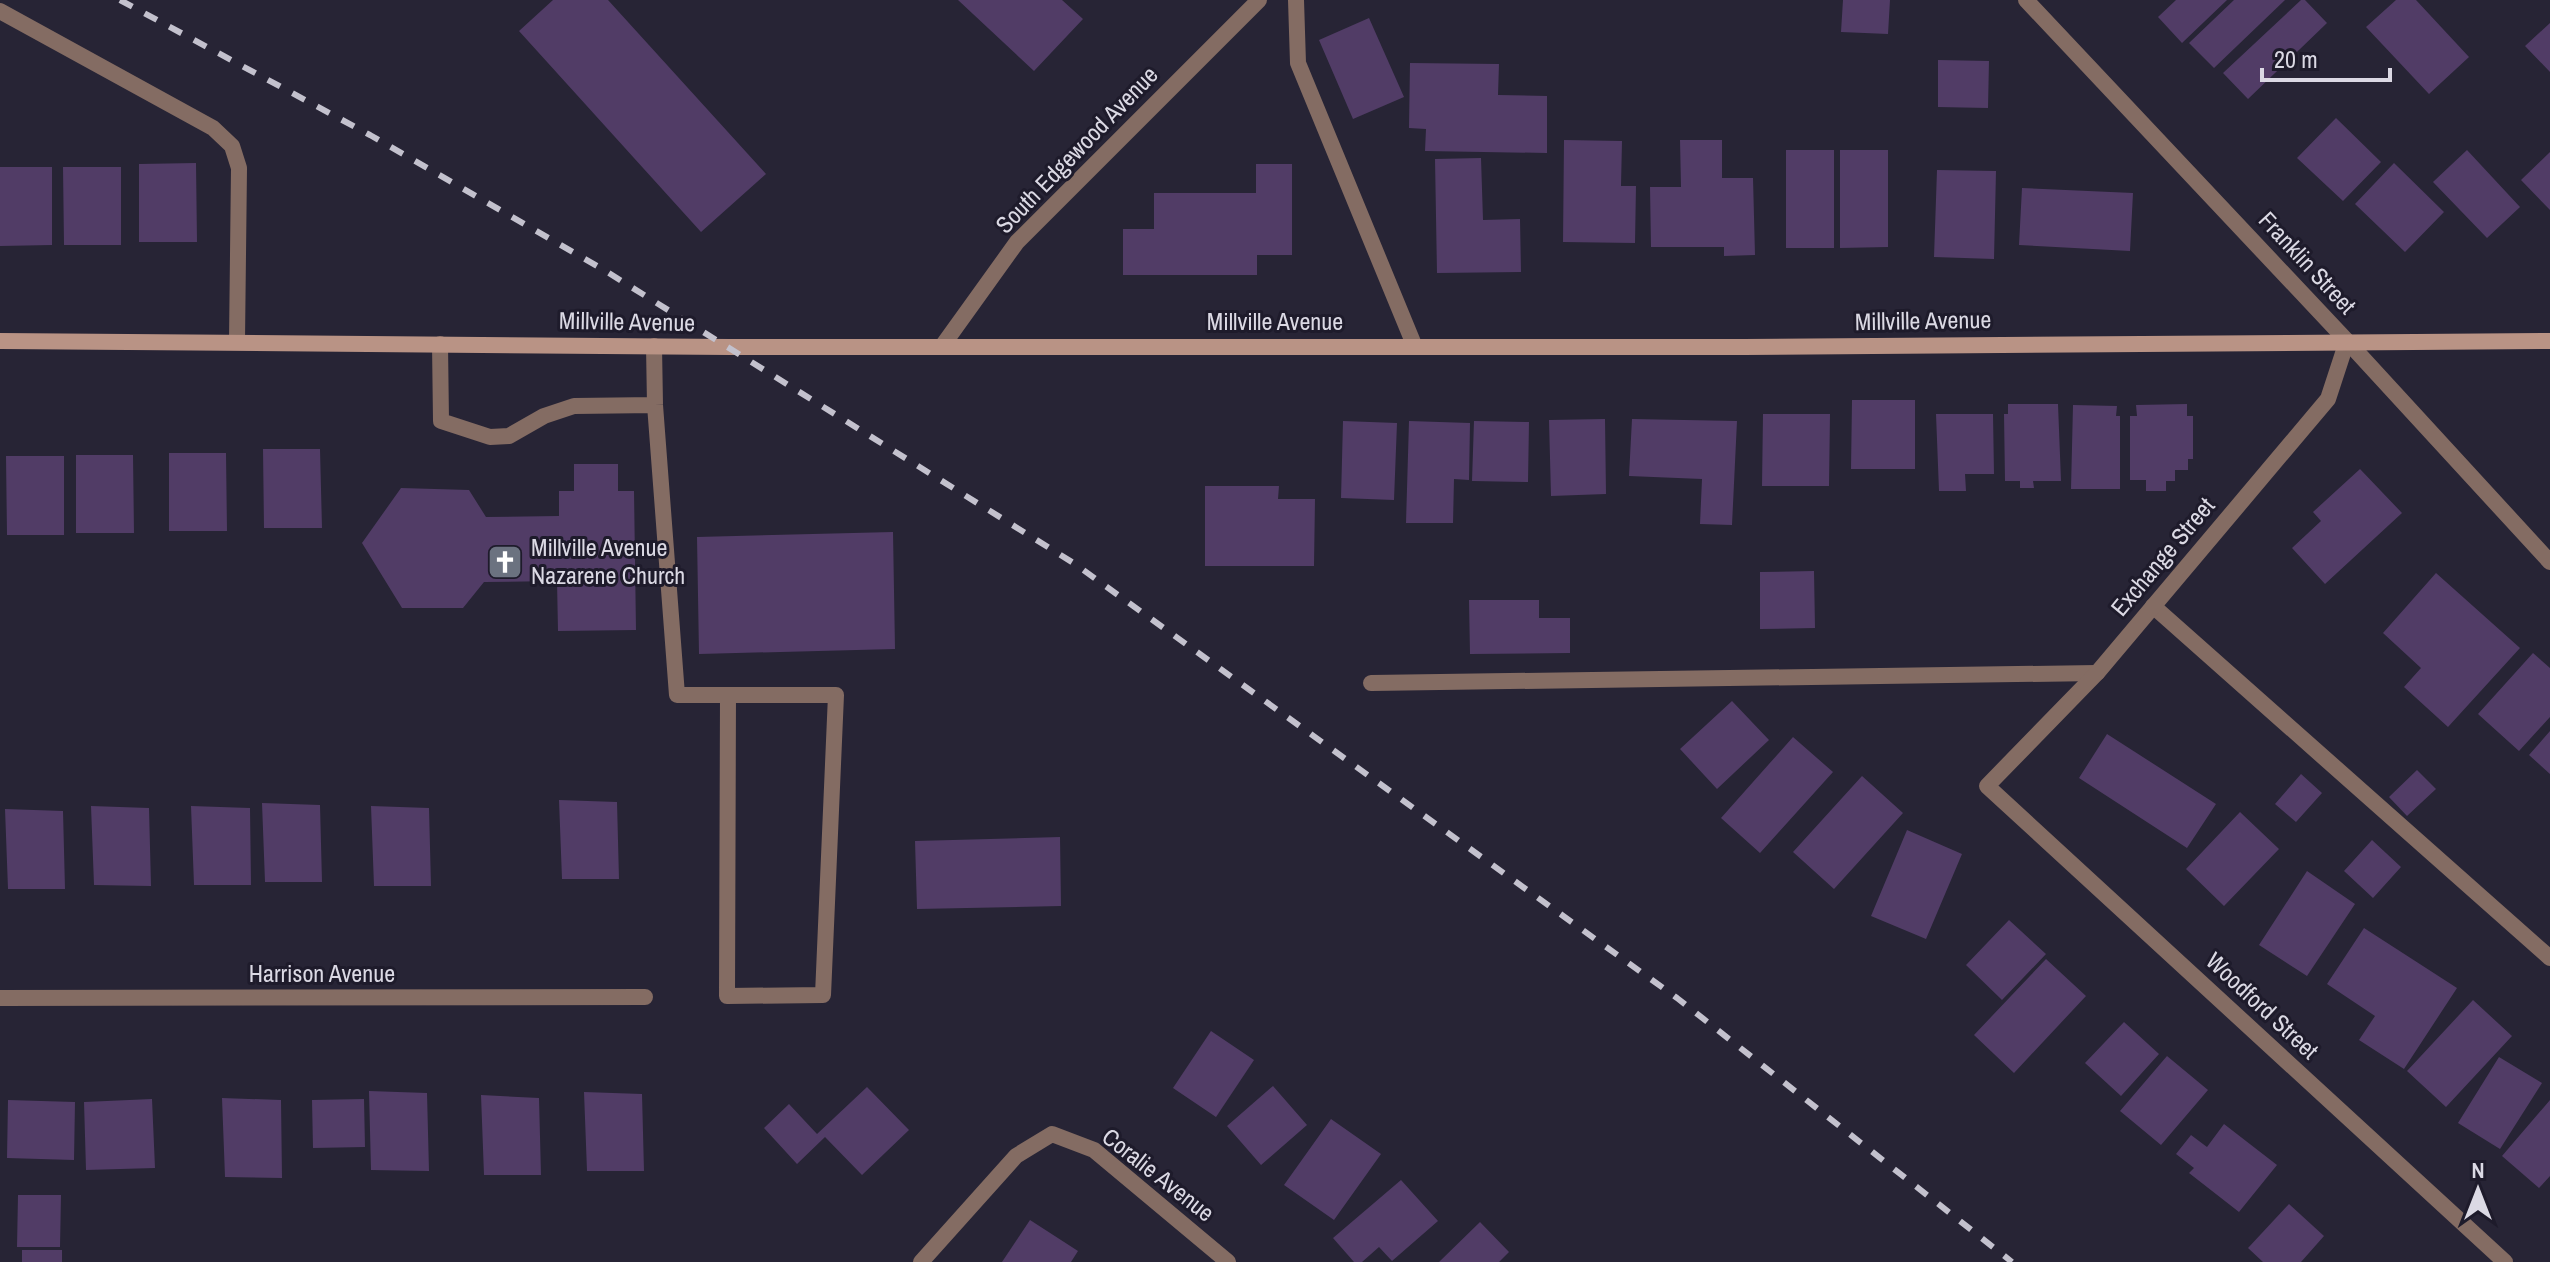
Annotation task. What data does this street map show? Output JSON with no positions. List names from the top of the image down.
{
  "streets": {
    "main road": ["Millville Avenue"],
    "street": [
      "South Edgewood Avenue",
      "Franklin Street",
      "Exchange Street",
      "Harrison Avenue",
      "Woodford Street",
      "Coralie Avenue"
    ]
  },
  "crossings": [
    ["South Edgewood Avenue", "Millville Avenue"],
    ["Franklin Street", "Millville Avenue"],
    ["Franklin Street", "Exchange Street"],
    ["Millville Avenue", "Exchange Street"],
    ["Exchange Street", "Woodford Street"]
  ],
  "places": {
    "church": ["Millville Avenue Nazarene Church"]
  },
  "scale_bar": "20 m",
  "north": "top"
}
